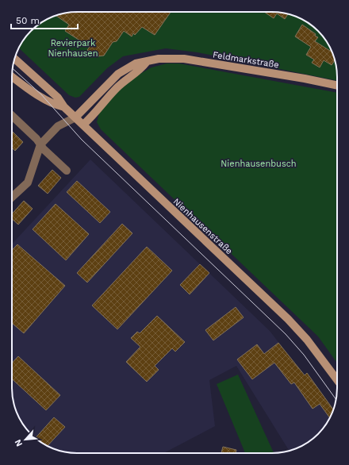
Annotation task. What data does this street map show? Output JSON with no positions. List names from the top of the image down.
{
  "streets": {
    "main road": ["Feldmarkstraße", "Nienhausenstraße"]
  },
  "crossings": [
    ["Feldmarkstraße", "Nienhausenstraße"]
  ],
  "parks": ["Revierpark Nienhausen", "Nienhausenbusch"],
  "scale_bar": "50 m",
  "north": "bottom left"
}
